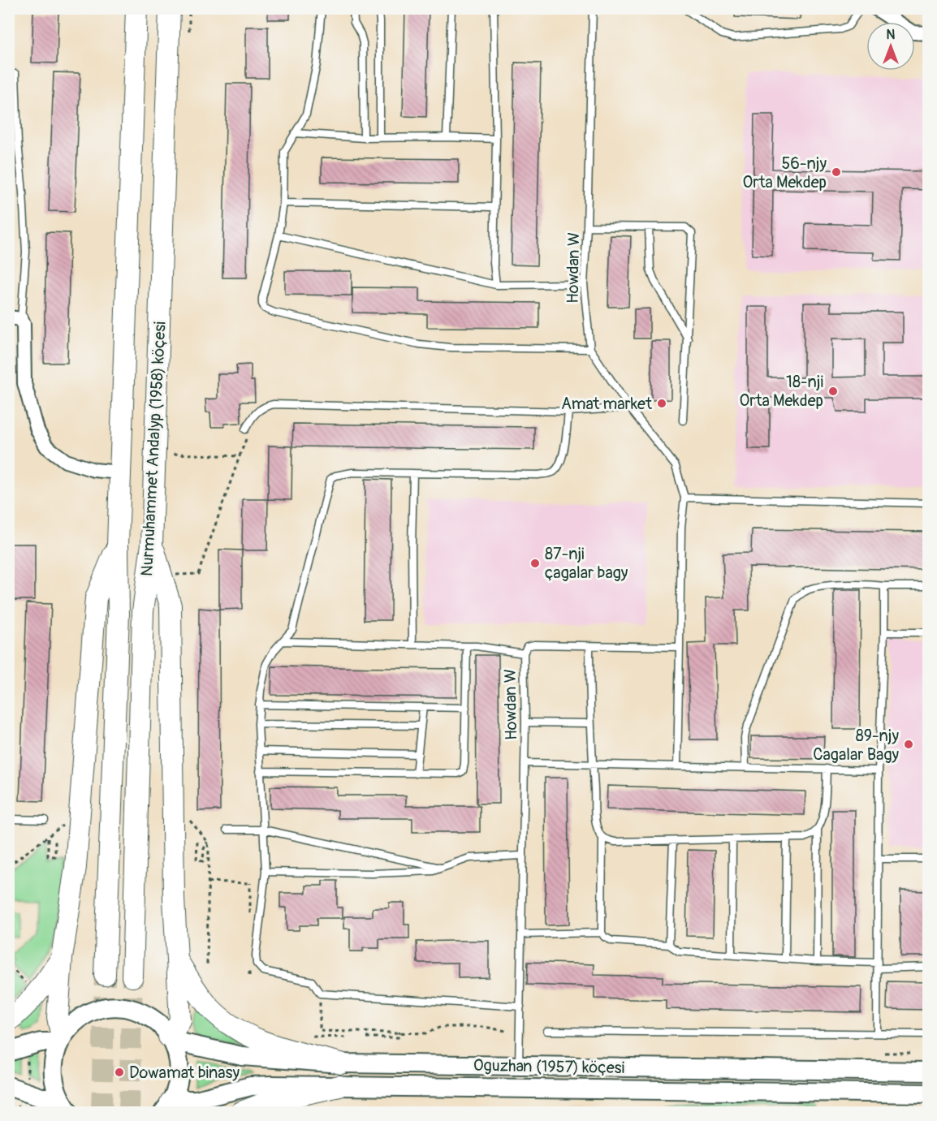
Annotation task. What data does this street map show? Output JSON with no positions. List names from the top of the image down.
{
  "streets": {
    "main road": ["Nurmuhammet Andalyp (1958) köçesi", "Oguzhan (1957) köçesi"],
    "lane": ["Howdan W"]
  },
  "crossings": [
    ["Howdan W", "Oguzhan (1957) köçesi"]
  ],
  "places": [
    "56-njy Orta Mekdep",
    "18-nji Orta Mekdep",
    "Amat market",
    "87-nji çagalar bagy",
    "89-njy Cagalar Bagy",
    "Dowamat binasy"
  ],
  "north": "top"
}
